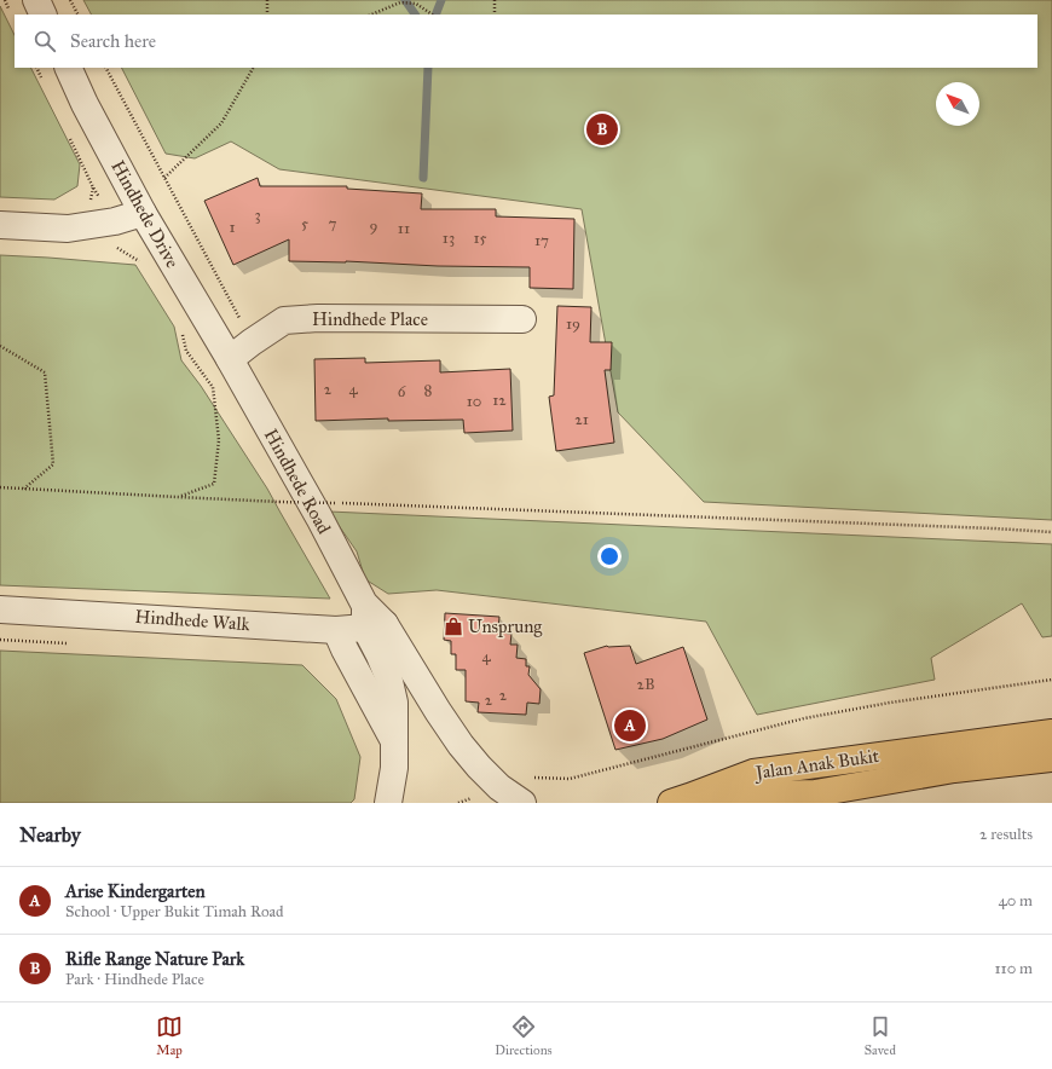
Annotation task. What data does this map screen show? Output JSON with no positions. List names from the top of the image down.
{
  "streets": {
    "main road": ["Jalan Anak Bukit"],
    "street": [
      "Hindhede Drive",
      "Hindhede Place",
      "Hindhede Road",
      "Hindhede Walk"
    ]
  },
  "crossings": [
    ["Hindhede Drive", "Hindhede Place"],
    ["Hindhede Drive", "Hindhede Road"],
    ["Hindhede Place", "Hindhede Road"],
    ["Hindhede Road", "Hindhede Walk"]
  ],
  "places": {
    "shop": ["Unsprung"]
  },
  "house_numbers": [
    "3",
    "5",
    "7",
    "9",
    "1",
    "11",
    "13",
    "15",
    "17",
    "19",
    "2",
    "4",
    "8",
    "6",
    "12",
    "10",
    "21",
    "4",
    "2B",
    "2",
    "2"
  ],
  "north": "top left",
  "page": {
    "search": "Search here",
    "pins": ["B", "A"],
    "heading": ["Nearby", "2 results"],
    "list": [
      {
        "mark": "A",
        "name": "Arise Kindergarten",
        "note": "School · Upper Bukit Timah Road",
        "value": "40 m"
      },
      {
        "mark": "B",
        "name": "Rifle Range Nature Park",
        "note": "Park · Hindhede Place",
        "value": "110 m"
      }
    ],
    "nav": ["Map", "Directions", "Saved"]
  }
}
